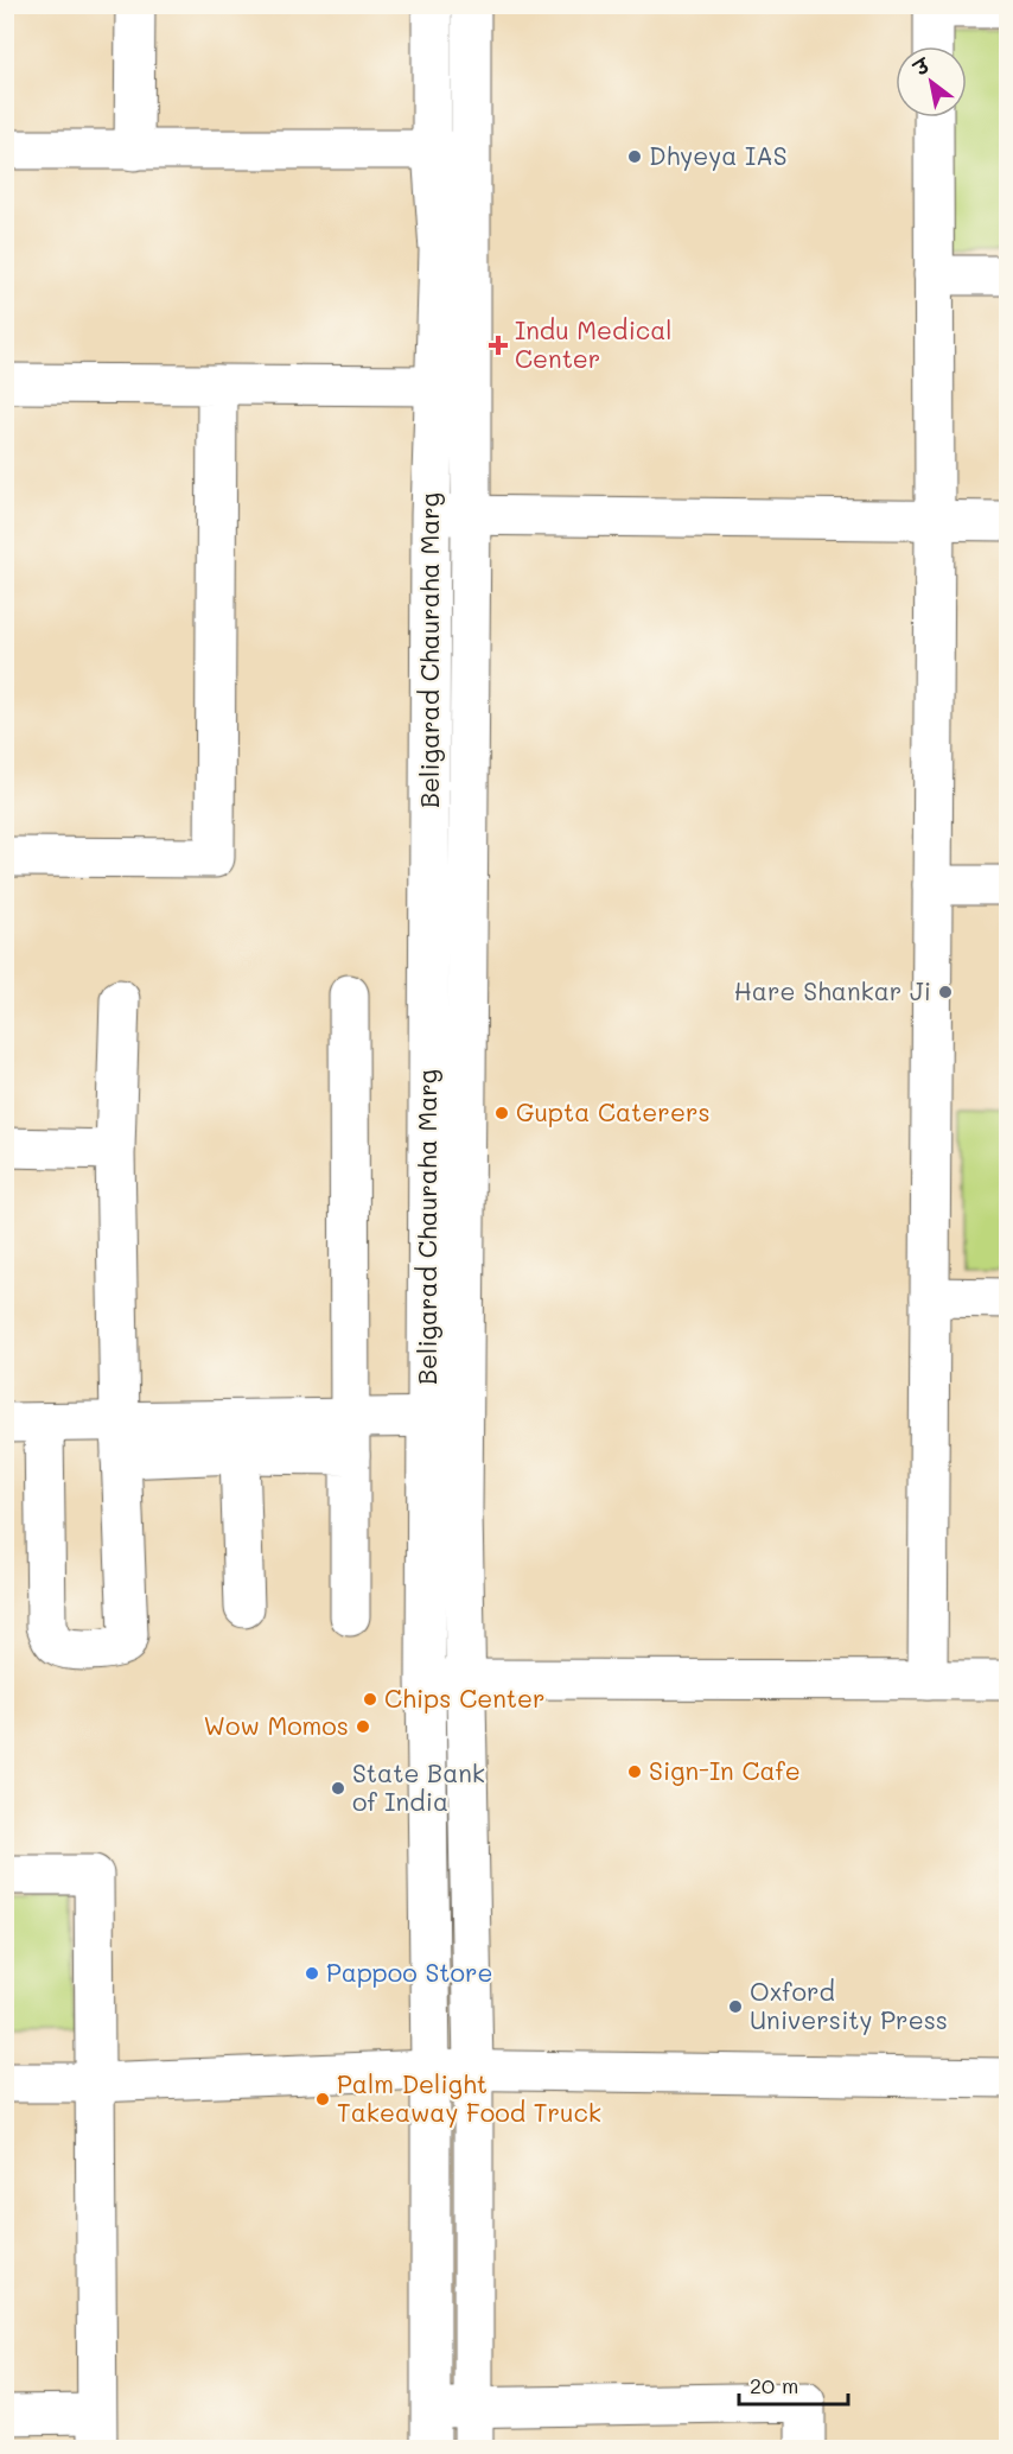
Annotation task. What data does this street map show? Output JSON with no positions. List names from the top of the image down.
{
  "streets": {
    "street": ["Beligarad Chauraha Marg"]
  },
  "places": {
    "other": [
      "Dhyeya IAS",
      "Hare Shankar Ji",
      "Gupta Caterers",
      "Chips Center",
      "Wow Momos",
      "Sign-In Cafe",
      "State Bank of India",
      "Pappoo Store",
      "Oxford University Press",
      "Palm Delight Takeaway Food Truck"
    ],
    "health": ["Indu Medical Center"]
  },
  "scale_bar": "20 m",
  "north": "top left"
}
